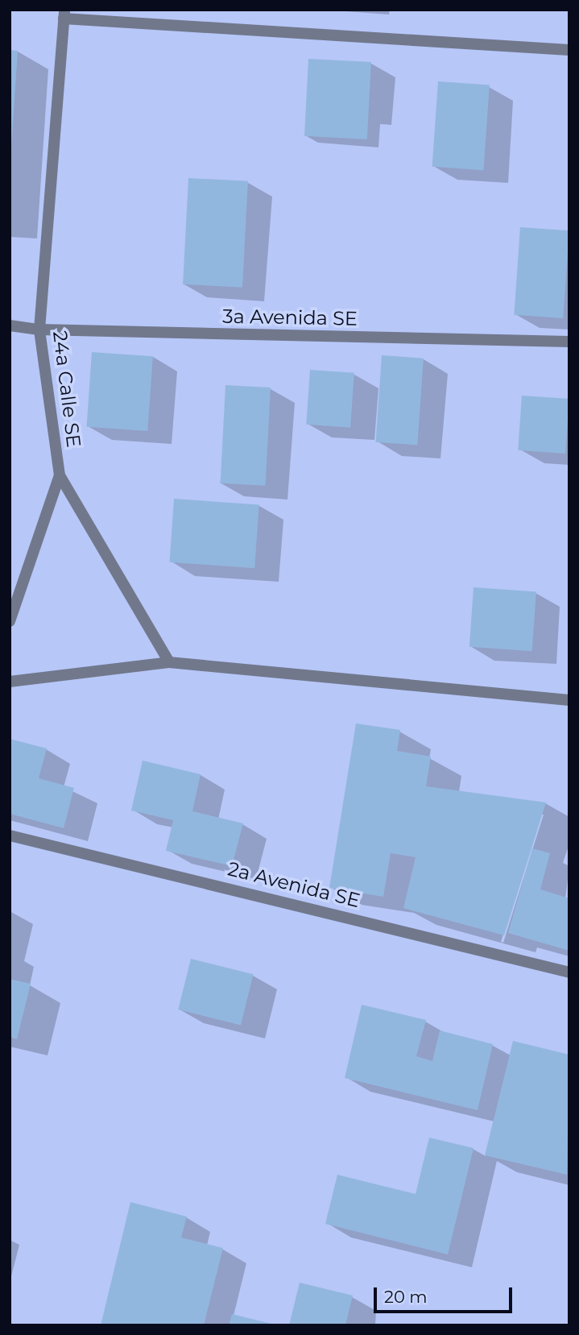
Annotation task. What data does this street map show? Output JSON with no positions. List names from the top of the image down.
{
  "streets": {
    "street": ["3a Avenida SE", "24a Calle SE", "2a Avenida SE"]
  },
  "crossings": [
    ["3a Avenida SE", "24a Calle SE"]
  ],
  "scale_bar": "20 m"
}
